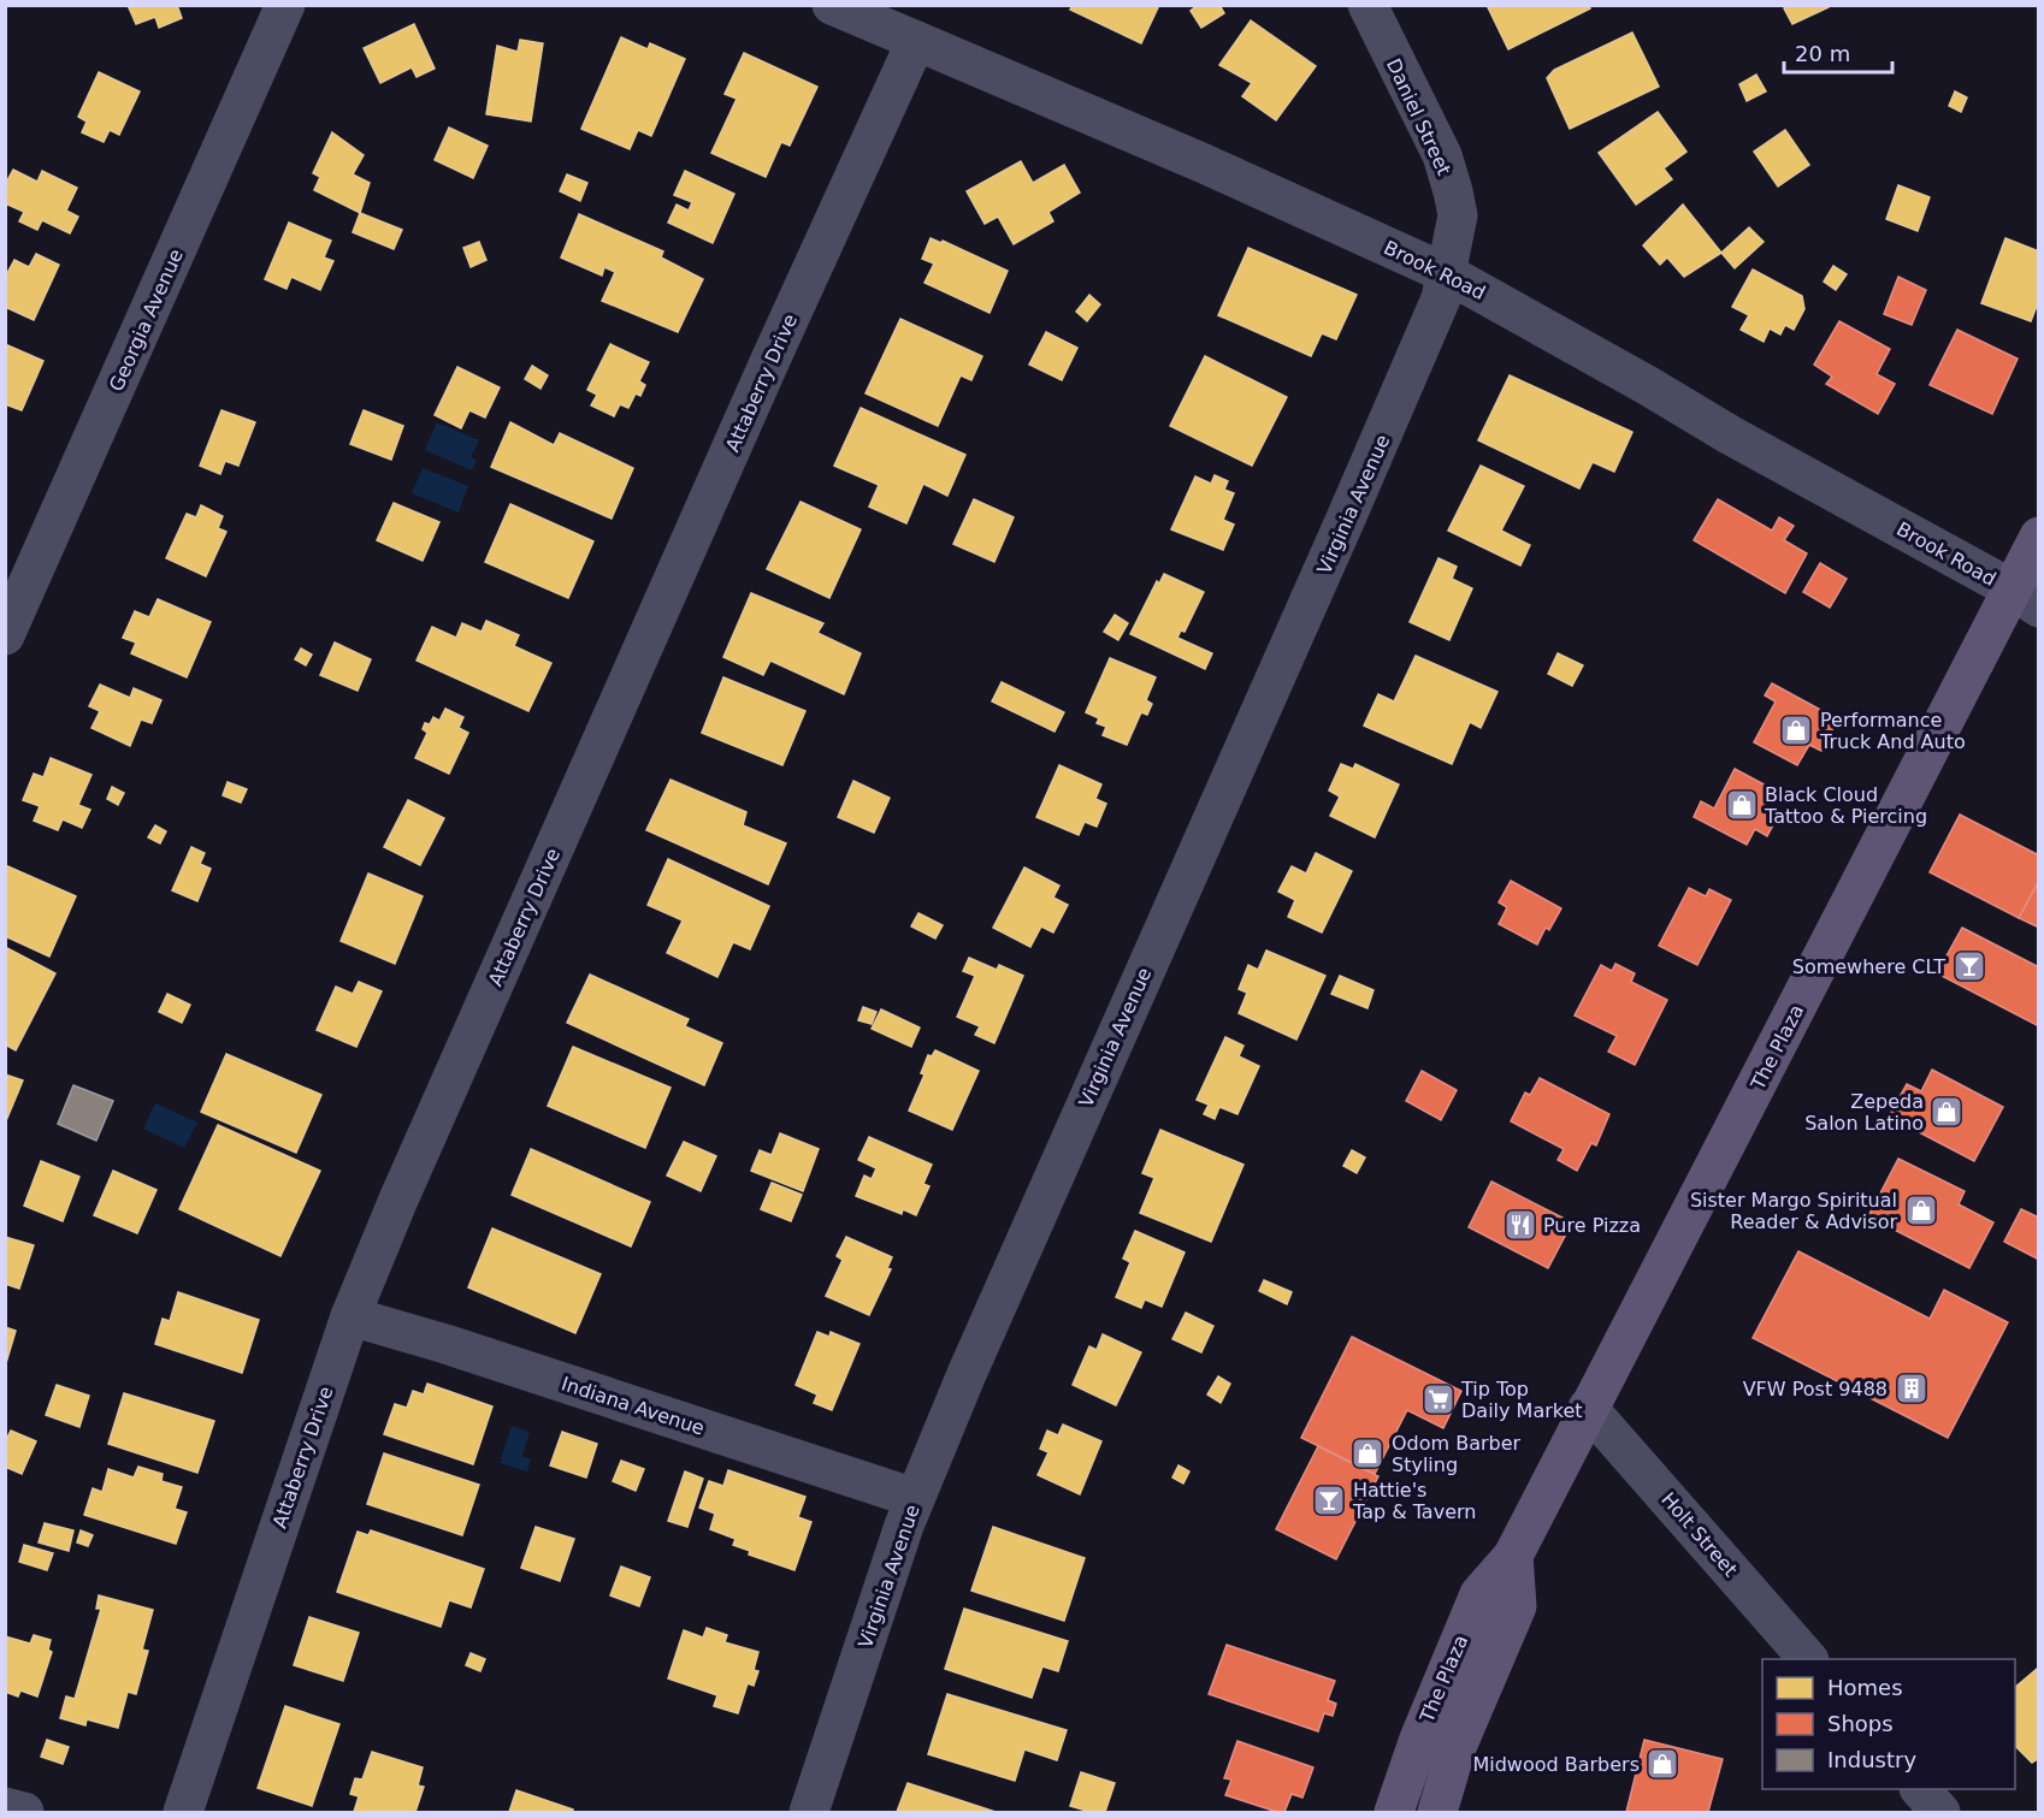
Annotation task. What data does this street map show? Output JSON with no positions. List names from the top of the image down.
{
  "streets": {
    "main road": ["The Plaza"],
    "street": [
      "Daniel Street",
      "Brook Road",
      "Georgia Avenue",
      "Attaberry Drive",
      "Virginia Avenue",
      "Indiana Avenue",
      "Holt Street"
    ]
  },
  "crossings": [
    ["Daniel Street", "Brook Road"],
    ["Daniel Street", "Virginia Avenue"],
    ["Brook Road", "Attaberry Drive"],
    ["Brook Road", "Virginia Avenue"],
    ["Brook Road", "The Plaza"],
    ["Attaberry Drive", "Indiana Avenue"],
    ["Virginia Avenue", "Indiana Avenue"],
    ["The Plaza", "Holt Street"]
  ],
  "places": {
    "shop": [
      "Performance Truck And Auto",
      "Black Cloud Tattoo & Piercing",
      "Zepeda Salon Latino",
      "Sister Margo Spiritual Reader & Advisor",
      "Odom Barber Styling",
      "Midwood Barbers"
    ],
    "bar": ["Somewhere CLT", "Hattie's Tap & Tavern"],
    "restaurant": ["Pure Pizza"],
    "building": ["VFW Post 9488"],
    "supermarket": ["Tip Top Daily Market"]
  },
  "legend": ["Homes", "Shops", "Industry"],
  "scale_bar": "20 m"
}
